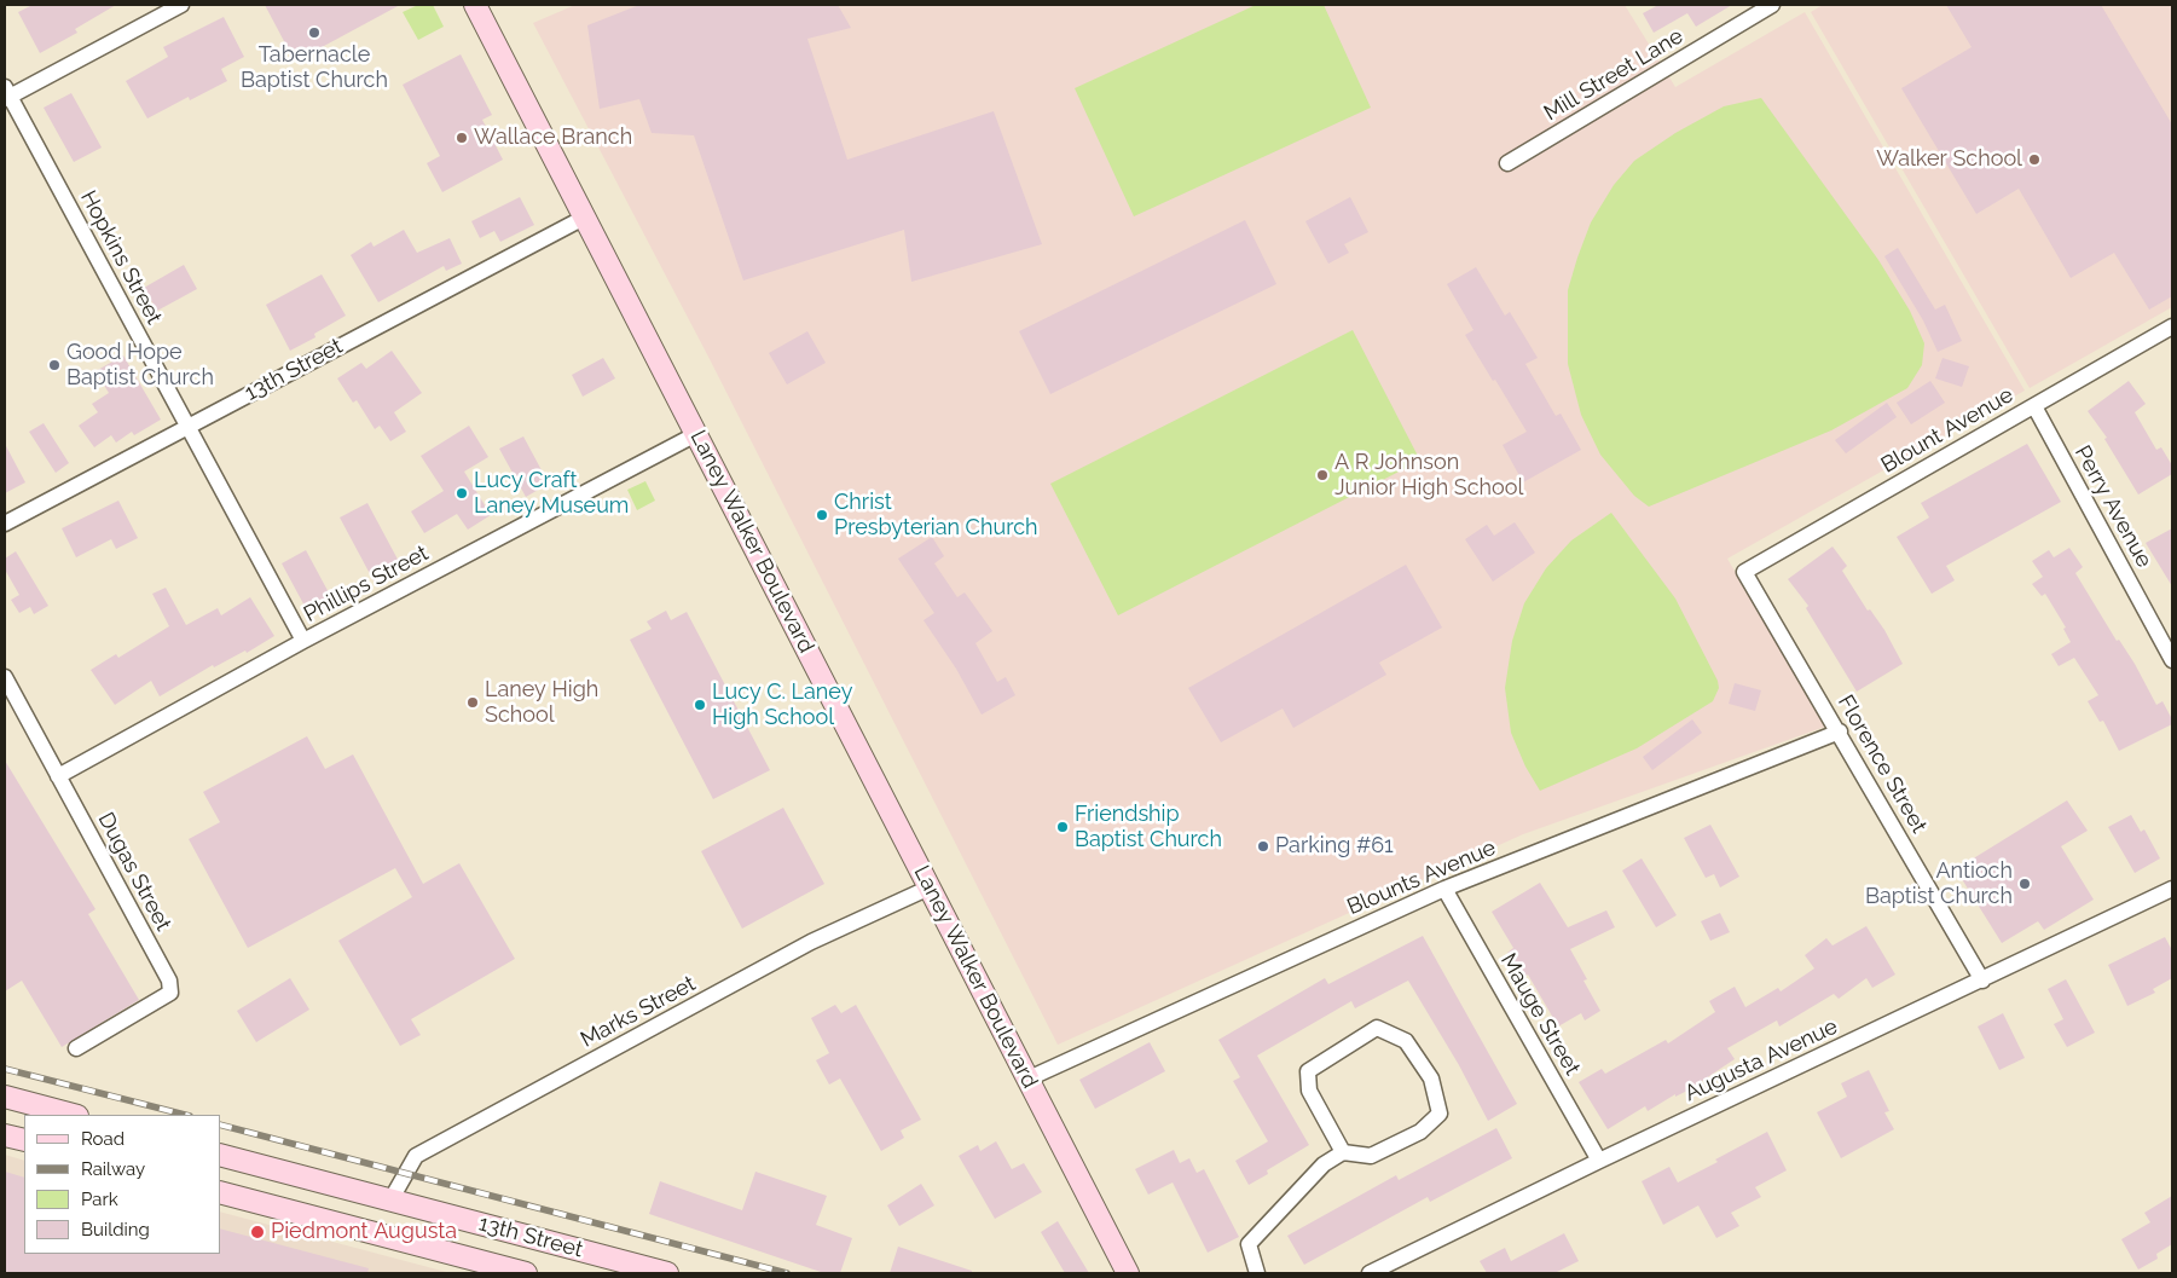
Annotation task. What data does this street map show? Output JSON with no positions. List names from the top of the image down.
{
  "streets": {
    "main road": ["13th Street", "Laney Walker Boulevard"],
    "street": [
      "Mill Street Lane",
      "Hopkins Street",
      "Blount Avenue",
      "Perry Avenue",
      "Phillips Street",
      "Florence Street",
      "Dugas Street",
      "Blounts Avenue",
      "Marks Street",
      "Mauge Street",
      "Augusta Avenue"
    ]
  },
  "crossings": [
    ["Hopkins Street", "13th Street"],
    ["Hopkins Street", "Phillips Street"],
    ["13th Street", "Laney Walker Boulevard"],
    ["13th Street", "Marks Street"],
    ["Blount Avenue", "Perry Avenue"],
    ["Blount Avenue", "Florence Street"],
    ["Laney Walker Boulevard", "Phillips Street"],
    ["Laney Walker Boulevard", "Blounts Avenue"],
    ["Laney Walker Boulevard", "Marks Street"],
    ["Phillips Street", "Dugas Street"],
    ["Florence Street", "Blounts Avenue"],
    ["Florence Street", "Augusta Avenue"],
    ["Blounts Avenue", "Mauge Street"],
    ["Mauge Street", "Augusta Avenue"]
  ],
  "places": [
    "Tabernacle Baptist Church",
    "Wallace Branch",
    "Walker School",
    "Good Hope Baptist Church",
    "A R Johnson Junior High School",
    "Lucy Craft Laney Museum",
    "Christ Presbyterian Church",
    "Laney High School",
    "Lucy C. Laney High School",
    "Friendship Baptist Church",
    "Parking #61",
    "Antioch Baptist Church",
    "Piedmont Augusta"
  ],
  "legend": [
    "Road",
    "Railway",
    "Park",
    "Building"
  ]
}
